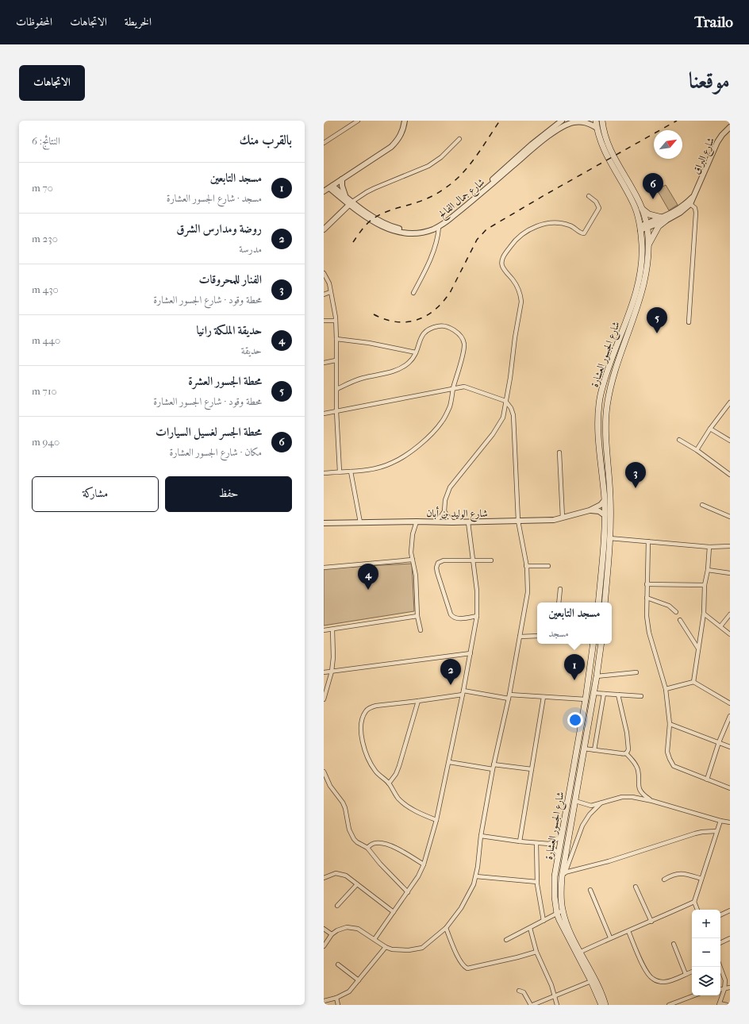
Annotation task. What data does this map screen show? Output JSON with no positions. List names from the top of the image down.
{
  "streets": {
    "main road": ["شارع الجسور العشارة"],
    "street": ["شارع البراق", "شارع جمال الفالح", "شارع الوليد بن أبان"]
  },
  "crossings": [
    ["شارع البراق", "شارع الجسور العشارة"],
    ["شارع جمال الفالح", "شارع الجسور العشارة"],
    ["شارع الجسور العشارة", "شارع الوليد بن أبان"]
  ],
  "north": "top right",
  "page": {
    "header": "Trailo",
    "nav": ["الخريطة", "الاتجاهات", "المحفوظات"],
    "title": "موقعنا",
    "buttons": [
      "الاتجاهات",
      ["حفظ", "مشاركة"]
    ],
    "heading": ["بالقرب منك", "النتائج: 6"],
    "list": [
      {
        "mark": "1",
        "name": "مسجد التابعين",
        "note": "مسجد · شارع الجسور العشارة",
        "value": "70 m"
      },
      {
        "mark": "2",
        "name": "روضة ومدارس الشرق",
        "note": "مدرسة",
        "value": "230 m"
      },
      {
        "mark": "3",
        "name": "الفنار للمحروقات",
        "note": "محطة وقود · شارع الجسور العشارة",
        "value": "430 m"
      },
      {
        "mark": "4",
        "name": "حديقة الملكة رانيا",
        "note": "حديقة",
        "value": "440 m"
      },
      {
        "mark": "5",
        "name": "محطة الجسور العشرة",
        "note": "محطة وقود · شارع الجسور العشارة",
        "value": "710 m"
      },
      {
        "mark": "6",
        "name": "محطة الجسر لغسيل السيارات",
        "note": "مكان · شارع الجسور العشارة",
        "value": "940 m"
      }
    ],
    "pins": [
      "6",
      "5",
      "3",
      "4",
      "1",
      "2"
    ],
    "popup": ["مسجد التابعين", "مسجد"],
    "map_buttons": ["+", "−"]
  }
}
